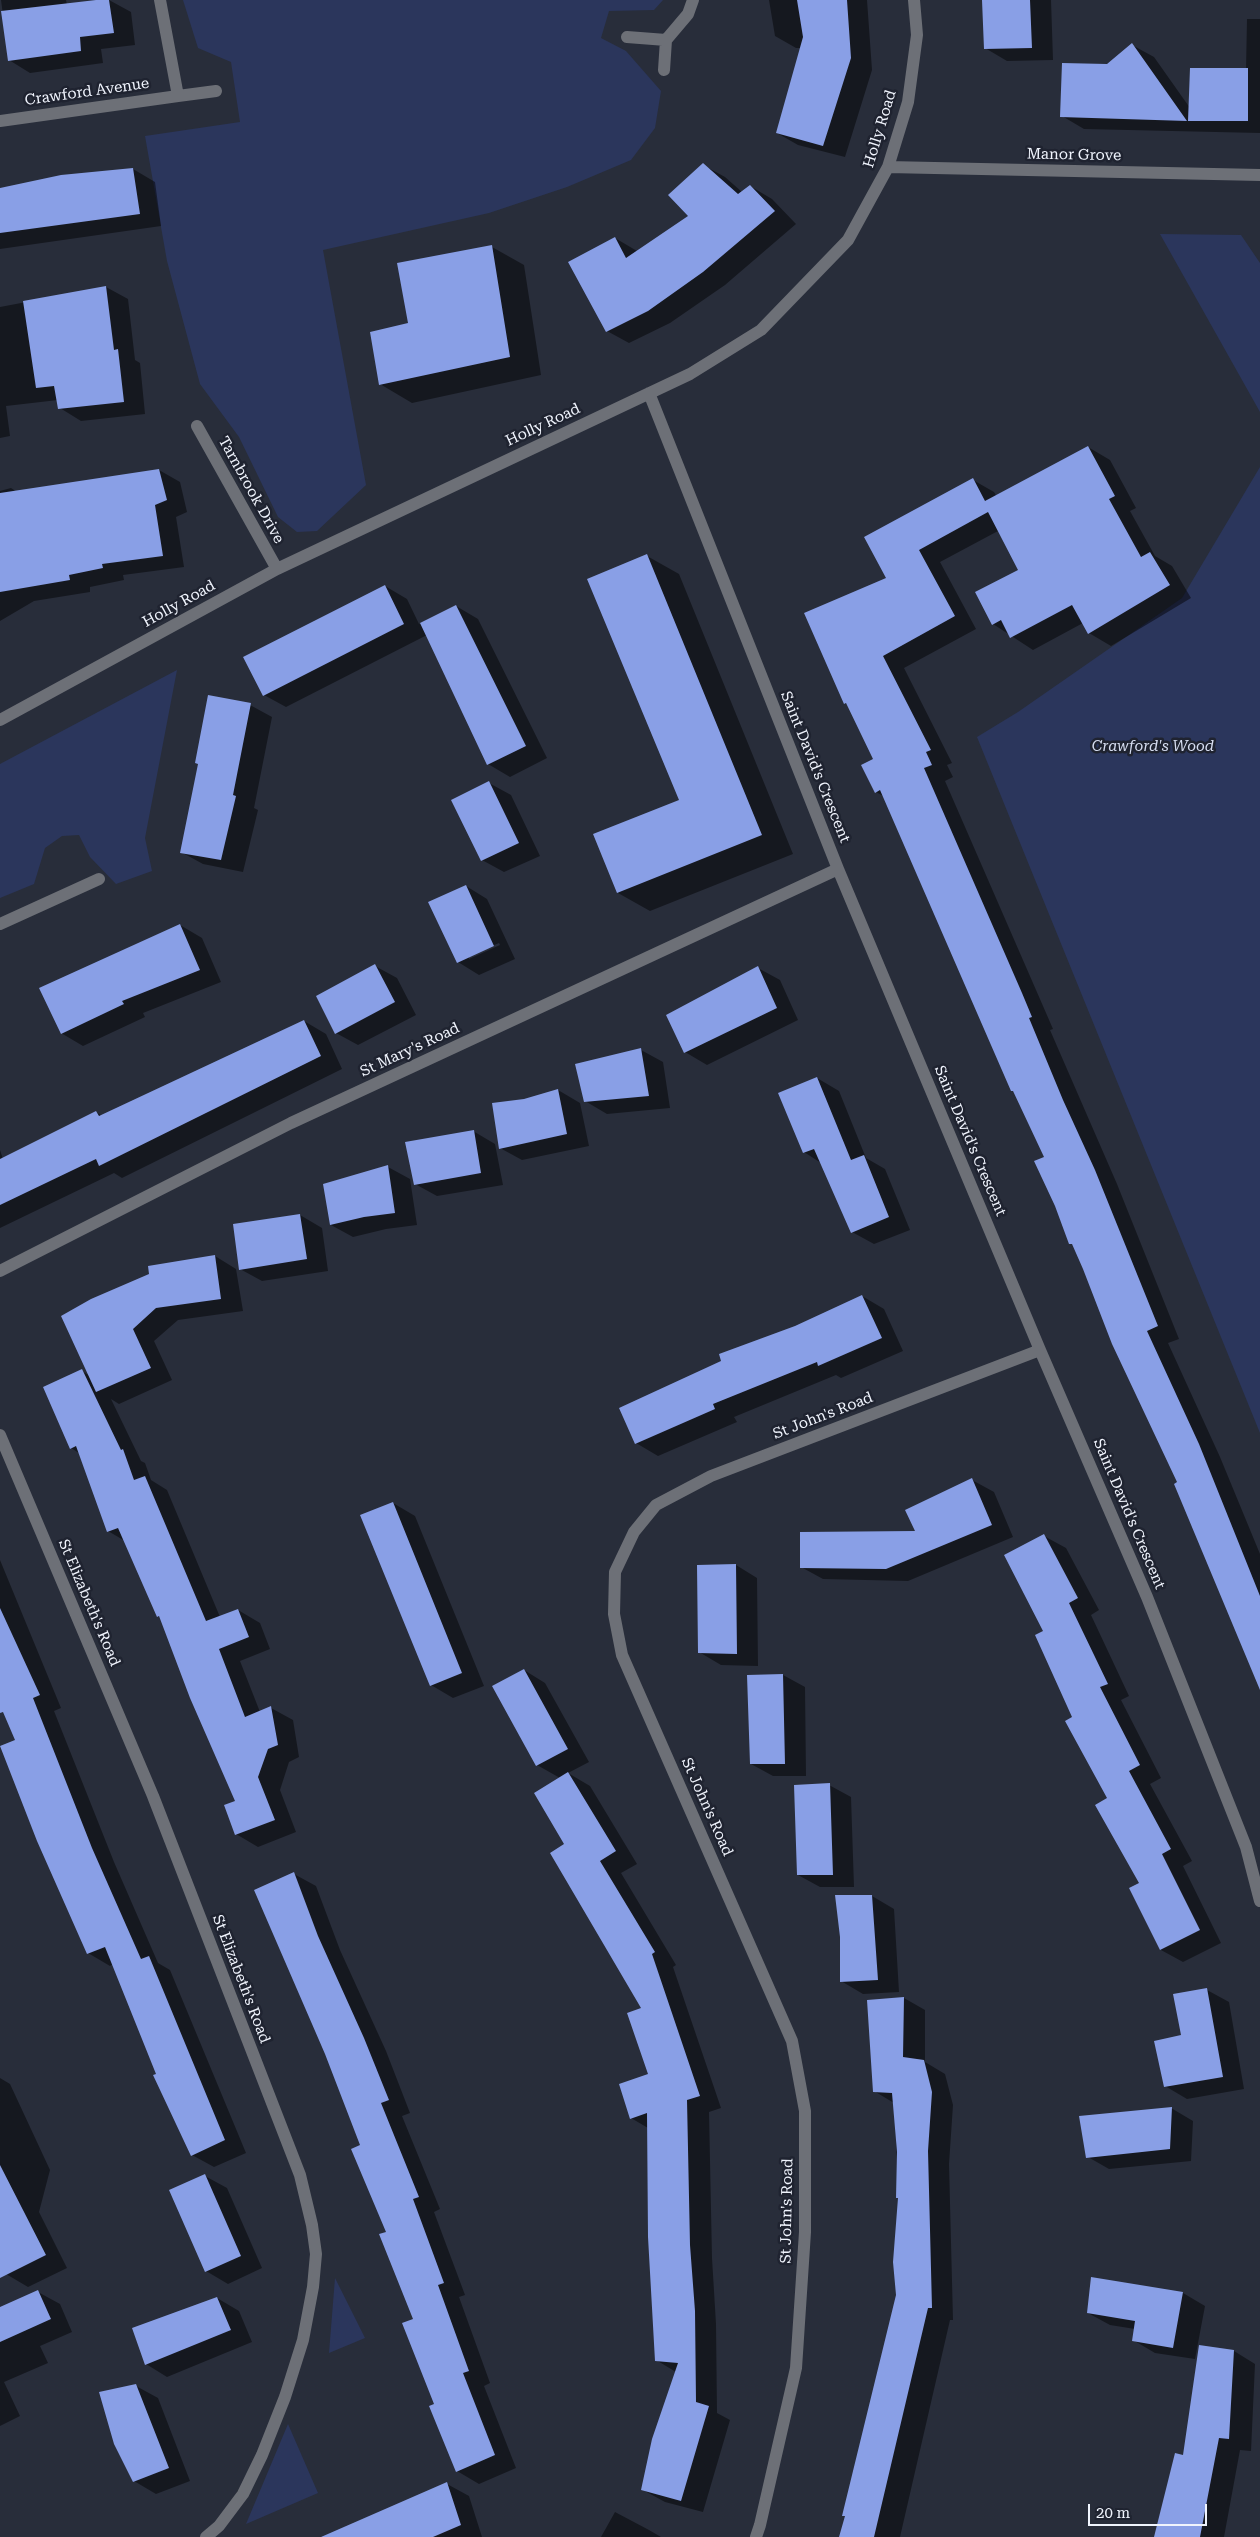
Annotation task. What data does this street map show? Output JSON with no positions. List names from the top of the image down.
{
  "streets": {
    "street": [
      "Crawford Avenue",
      "Holly Road",
      "Manor Grove",
      "Tarnbrook Drive",
      "Saint David's Crescent",
      "St Mary's Road",
      "St John's Road",
      "St Elizabeth's Road"
    ]
  },
  "crossings": [
    ["Holly Road", "Manor Grove"],
    ["Holly Road", "Tarnbrook Drive"],
    ["Holly Road", "Saint David's Crescent"],
    ["Saint David's Crescent", "St Mary's Road"],
    ["Saint David's Crescent", "St John's Road"]
  ],
  "parks": ["Crawford's Wood"],
  "scale_bar": "20 m"
}
